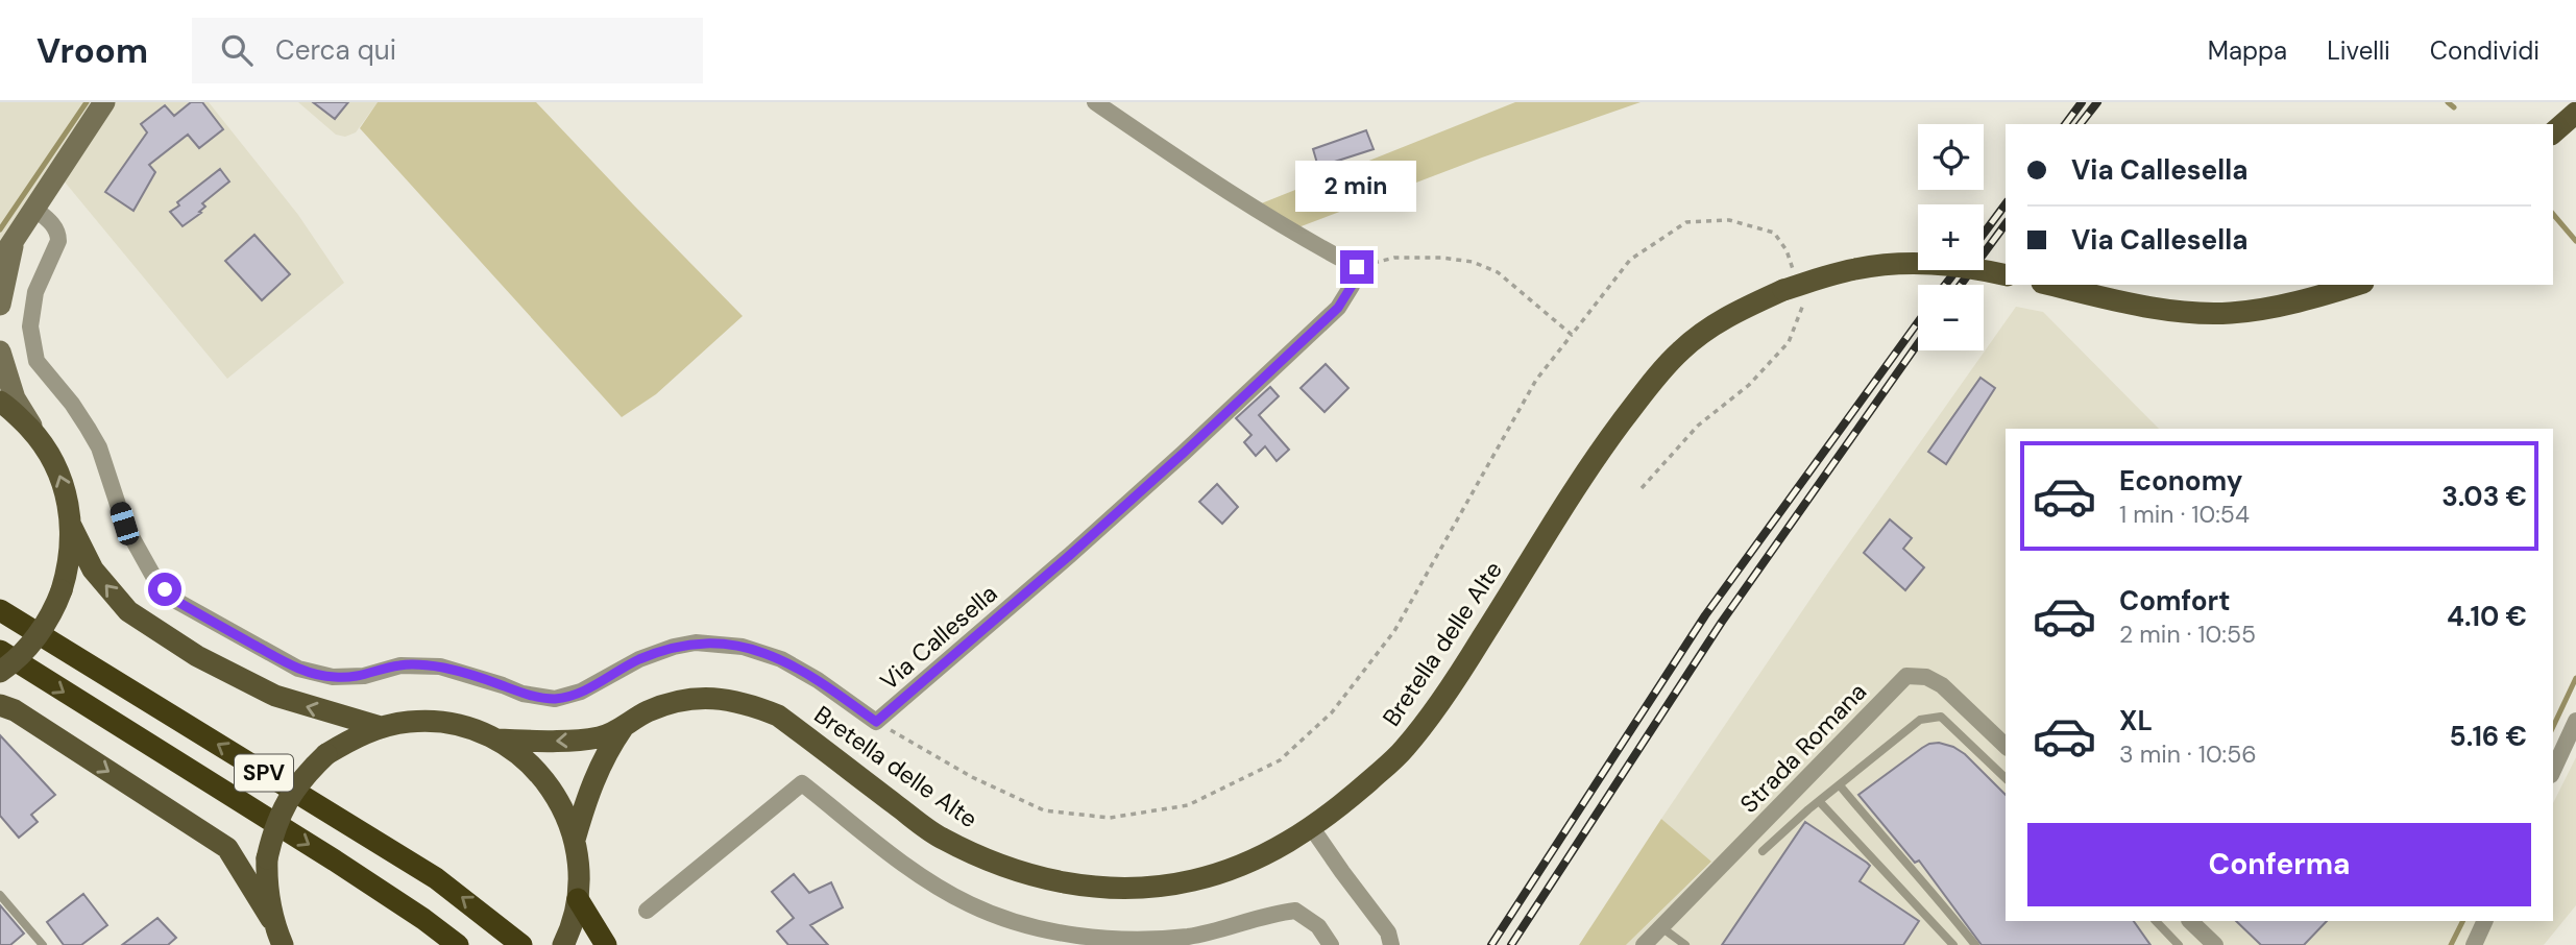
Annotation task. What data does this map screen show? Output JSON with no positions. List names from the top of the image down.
{
  "streets": {
    "highway": ["SPV"],
    "main road": ["Bretella delle Alte"],
    "street": ["Via Callesella", "Strada Romana"]
  },
  "page": {
    "header": "Vroom",
    "search": "Cerca qui",
    "nav": ["Mappa", "Livelli", "Condividi"],
    "map_buttons": ["+", "−"],
    "banner": ["Via Callesella", "Via Callesella"],
    "bubble": "2 min",
    "list": [
      {
        "name": "Economy",
        "note": "1 min · 10:54",
        "value": "3.03 €"
      },
      {
        "name": "Comfort",
        "note": "2 min · 10:55",
        "value": "4.10 €"
      },
      {
        "name": "XL",
        "note": "3 min · 10:56",
        "value": "5.16 €"
      }
    ],
    "buttons": "Conferma"
  }
}
